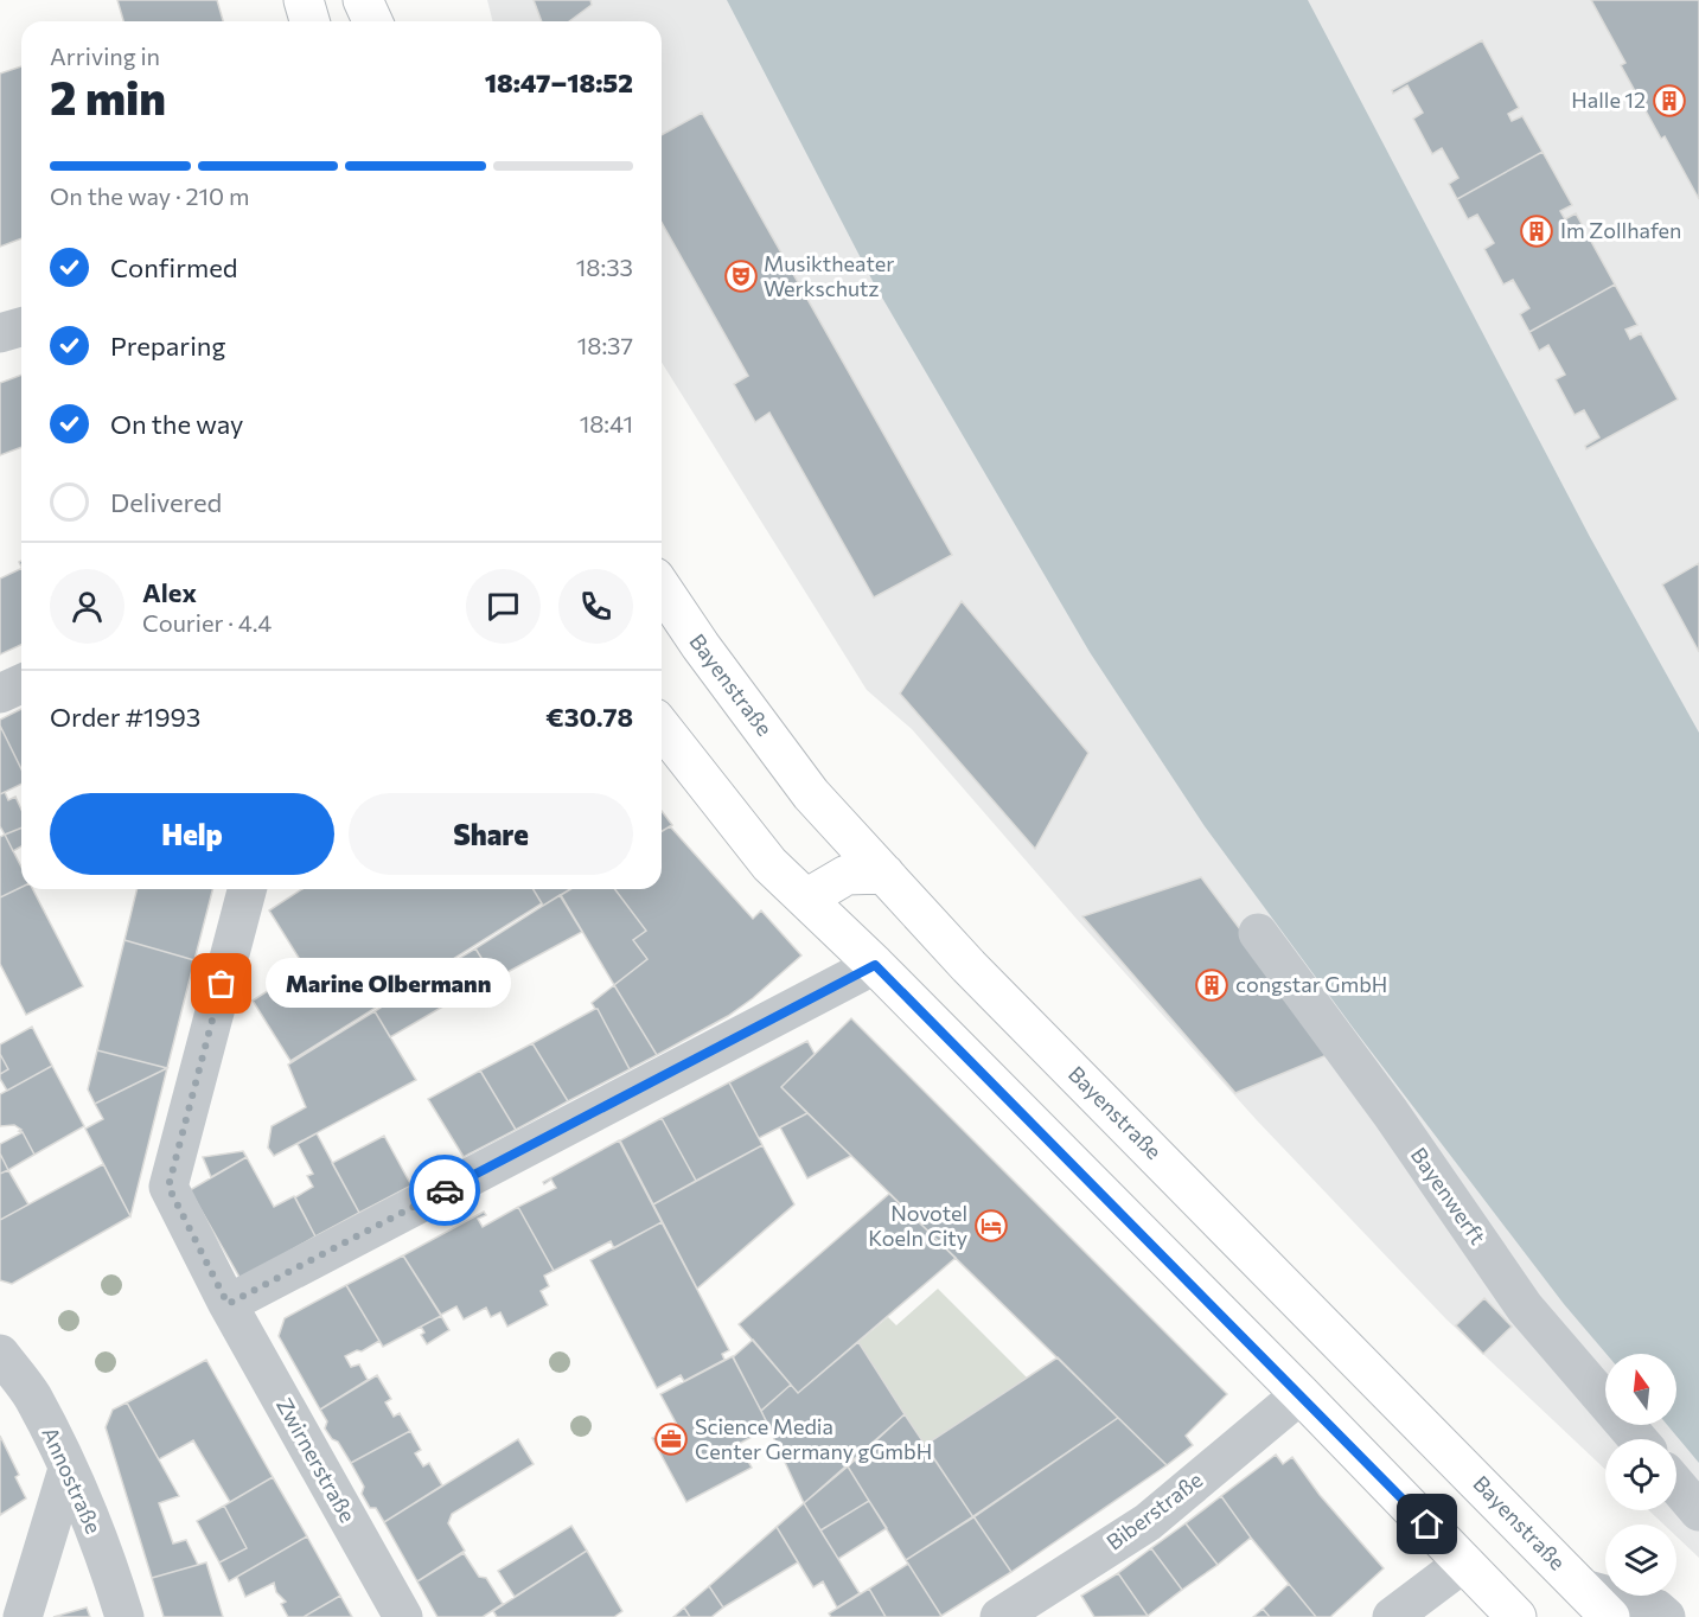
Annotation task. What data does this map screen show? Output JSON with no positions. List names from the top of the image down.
{
  "streets": {
    "main road": ["Bayenstraße"],
    "street": [
      "Bayenwerft",
      "Zwirnerstraße",
      "Annostraße",
      "Biberstraße"
    ]
  },
  "places": {
    "building": ["Halle 12", "Im Zollhafen", "congstar GmbH"],
    "theatre": ["Musiktheater Werkschutz"],
    "other": ["Marine Olbermann"],
    "hotel": ["Novotel Koeln City"],
    "office": ["Science Media Center Germany gGmbH"]
  },
  "north": "top",
  "page": {
    "heading": ["2 min", "Arriving in", "18:47–18:52"],
    "panel": [
      "Alex",
      "Courier · 4.4",
      "Order #1993",
      "€30.78"
    ],
    "bar": "On the way · 210 m",
    "list": [
      ["Confirmed", "18:33"],
      ["Preparing", "18:37"],
      ["On the way", "18:41"],
      "Delivered"
    ],
    "buttons": ["Help", "Share"],
    "bubble": "Marine Olbermann"
  }
}
